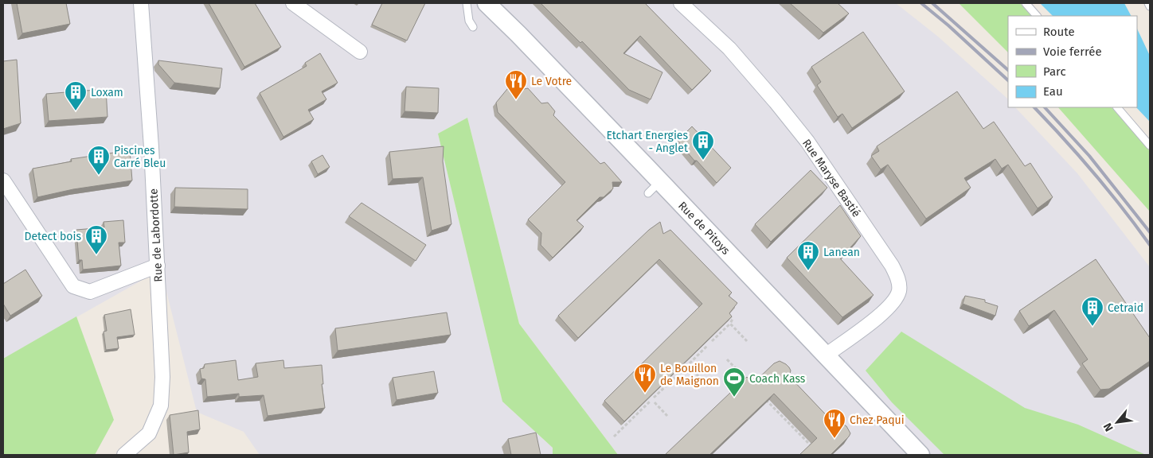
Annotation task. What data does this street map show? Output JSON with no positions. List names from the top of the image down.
{
  "streets": {
    "street": ["Rue Maryse Bastié", "Rue de Pitoys", "Rue de Labordotte"]
  },
  "crossings": [
    ["Rue Maryse Bastié", "Rue de Pitoys"]
  ],
  "places": {
    "restaurant": ["Le Votre", "Le Bouillon de Maignon", "Chez Paqui"],
    "building": [
      "Loxam",
      "Etchart Energies - Anglet",
      "Piscines Carré Bleu",
      "Detect bois",
      "Lanean",
      "Cetraid"
    ],
    "sports": ["Coach Kass"]
  },
  "legend": [
    "Route",
    "Voie ferrée",
    "Parc",
    "Eau"
  ],
  "north": "bottom left"
}
